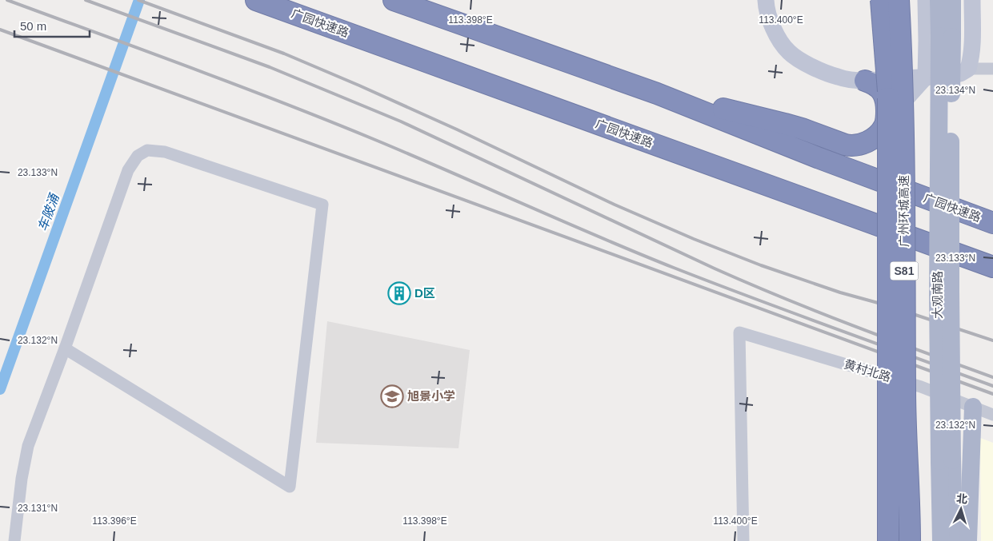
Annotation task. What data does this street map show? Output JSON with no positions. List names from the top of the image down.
{
  "streets": {
    "highway": ["广园快速路", "广州环城高速", "S81"],
    "main road": ["大观南路"],
    "street": ["黄村北路"]
  },
  "water": ["车陂涌"],
  "places": {
    "building": ["D区"],
    "school or university": ["旭景小学"]
  },
  "scale_bar": "50 m",
  "north": "top",
  "coordinates": [
    "113.400°E",
    "113.398°E",
    "23.134°N",
    "23.133°N",
    "23.132°N",
    "23.131°N",
    "113.396°E"
  ]
}
